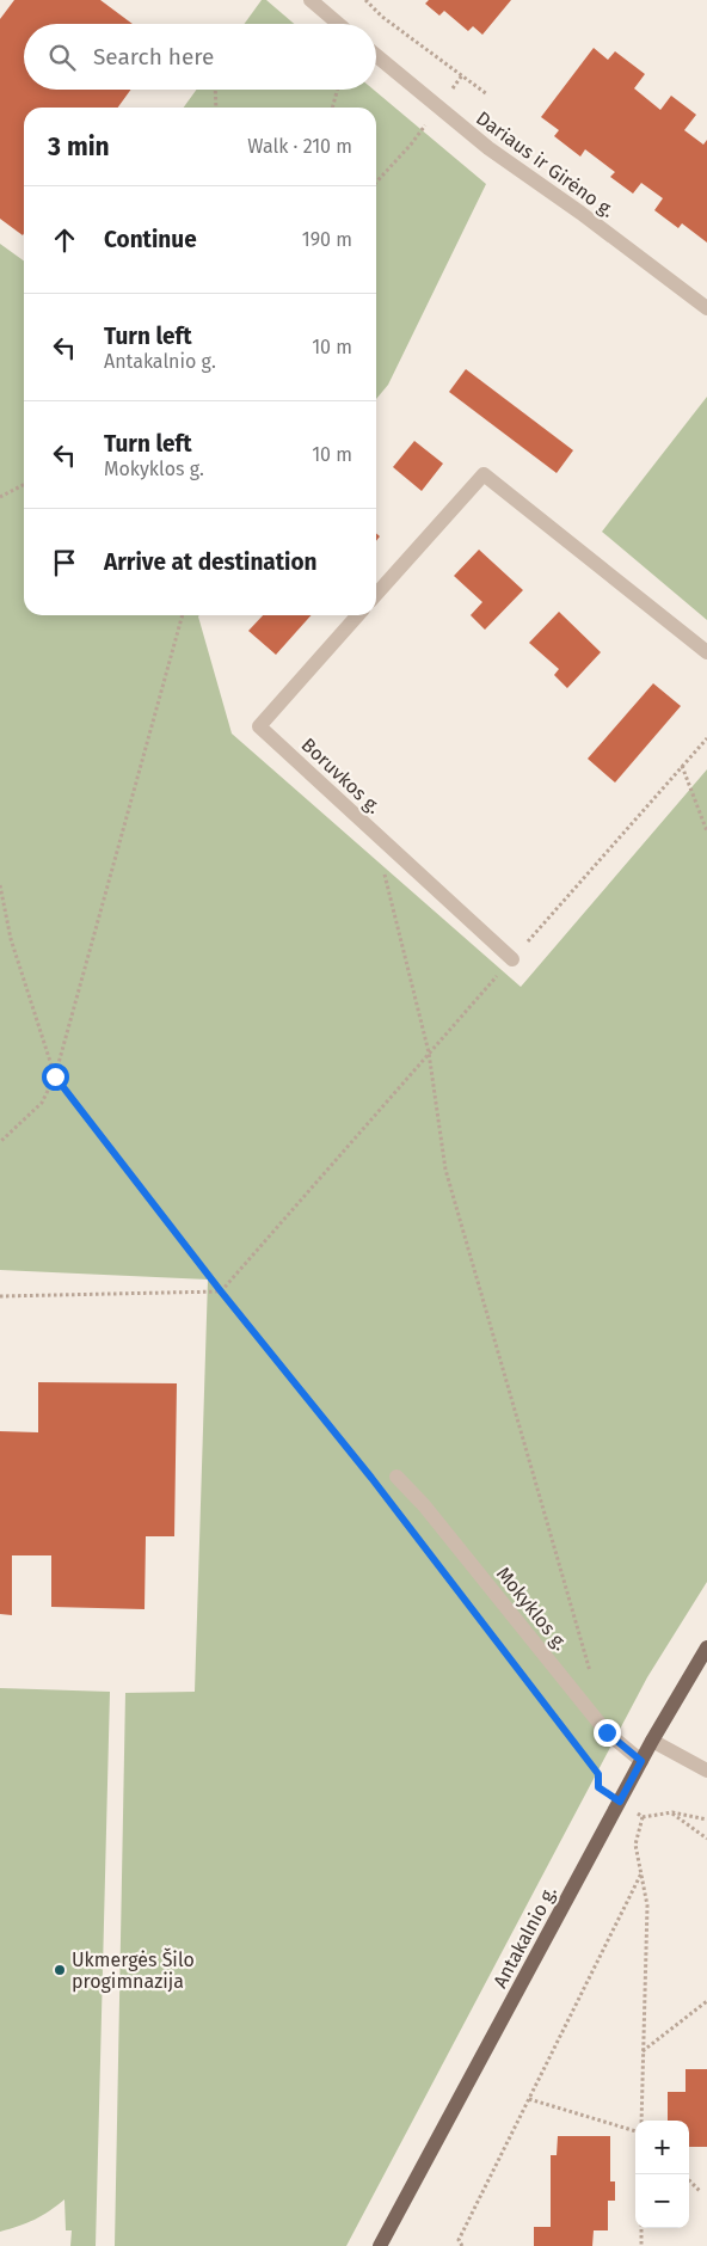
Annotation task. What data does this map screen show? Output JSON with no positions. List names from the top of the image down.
{
  "streets": {
    "main road": ["Antakalnio g."],
    "street": ["Dariaus ir Girėno g.", "Boruvkos g.", "Mokyklos g."]
  },
  "crossings": [
    ["Mokyklos g.", "Antakalnio g."]
  ],
  "places": ["Ukmergės Šilo progimnazija"],
  "page": {
    "search": "Search here",
    "heading": ["3 min", "Walk · 210 m"],
    "list": [
      ["Continue", "190 m"],
      ["Turn left", "Antakalnio g.", "10 m"],
      ["Turn left", "Mokyklos g.", "10 m"],
      "Arrive at destination"
    ],
    "map_buttons": ["+", "−"]
  }
}
